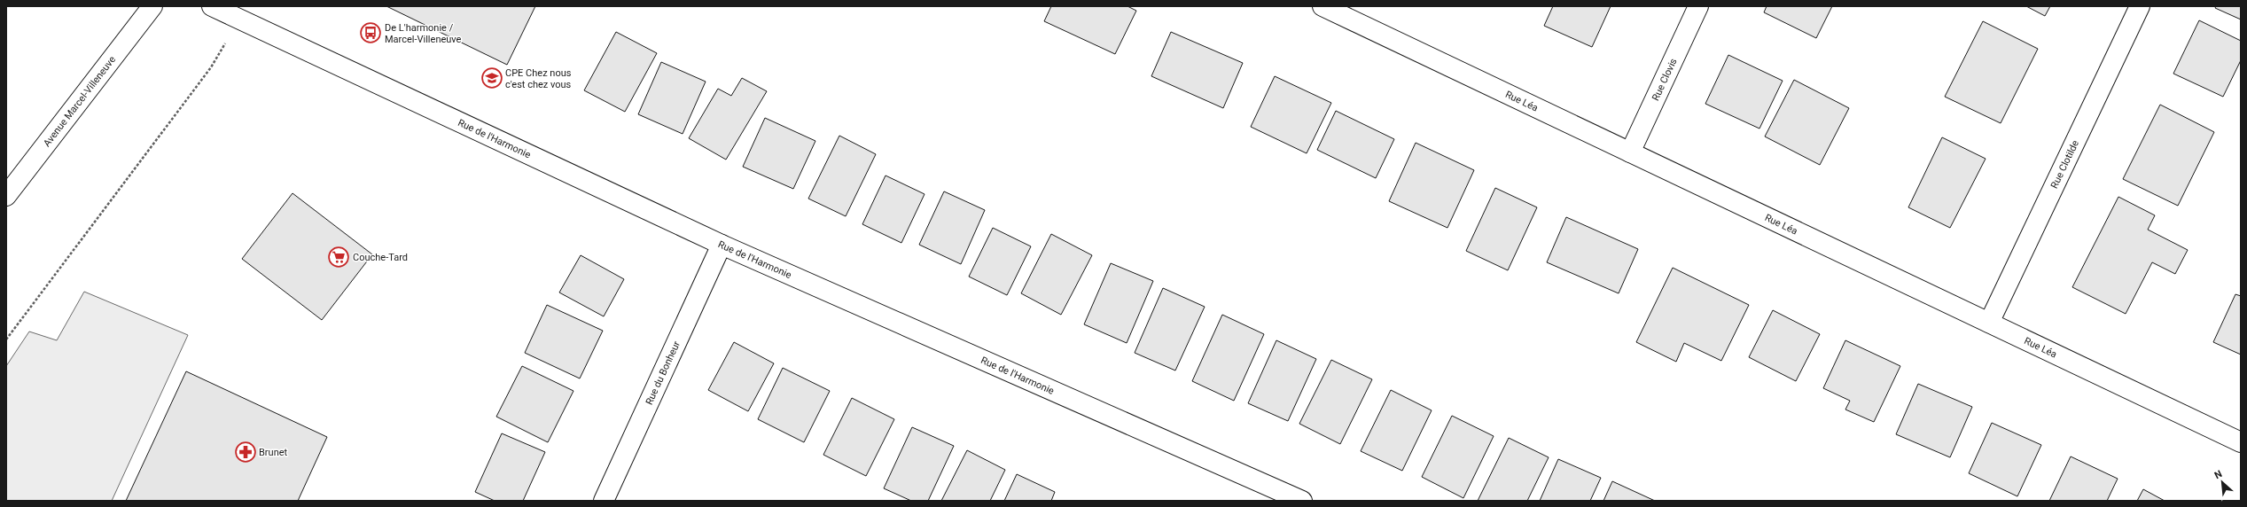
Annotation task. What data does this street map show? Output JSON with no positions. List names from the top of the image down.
{
  "streets": {
    "street": [
      "Rue Clovis",
      "Avenue Marcel-Villeneuve",
      "Rue Léa",
      "Rue de l'Harmonie",
      "Rue Clotilde",
      "Rue du Bonheur"
    ]
  },
  "crossings": [
    ["Rue Clovis", "Rue Léa"],
    ["Rue Léa", "Rue Clotilde"],
    ["Rue de l'Harmonie", "Rue du Bonheur"]
  ],
  "places": {
    "bus stop": ["De L'harmonie / Marcel-Villeneuve"],
    "school or university": ["CPE Chez nous c'est chez vous"],
    "supermarket": ["Couche-Tard"],
    "pharmacy": ["Brunet"]
  },
  "north": "top left"
}
